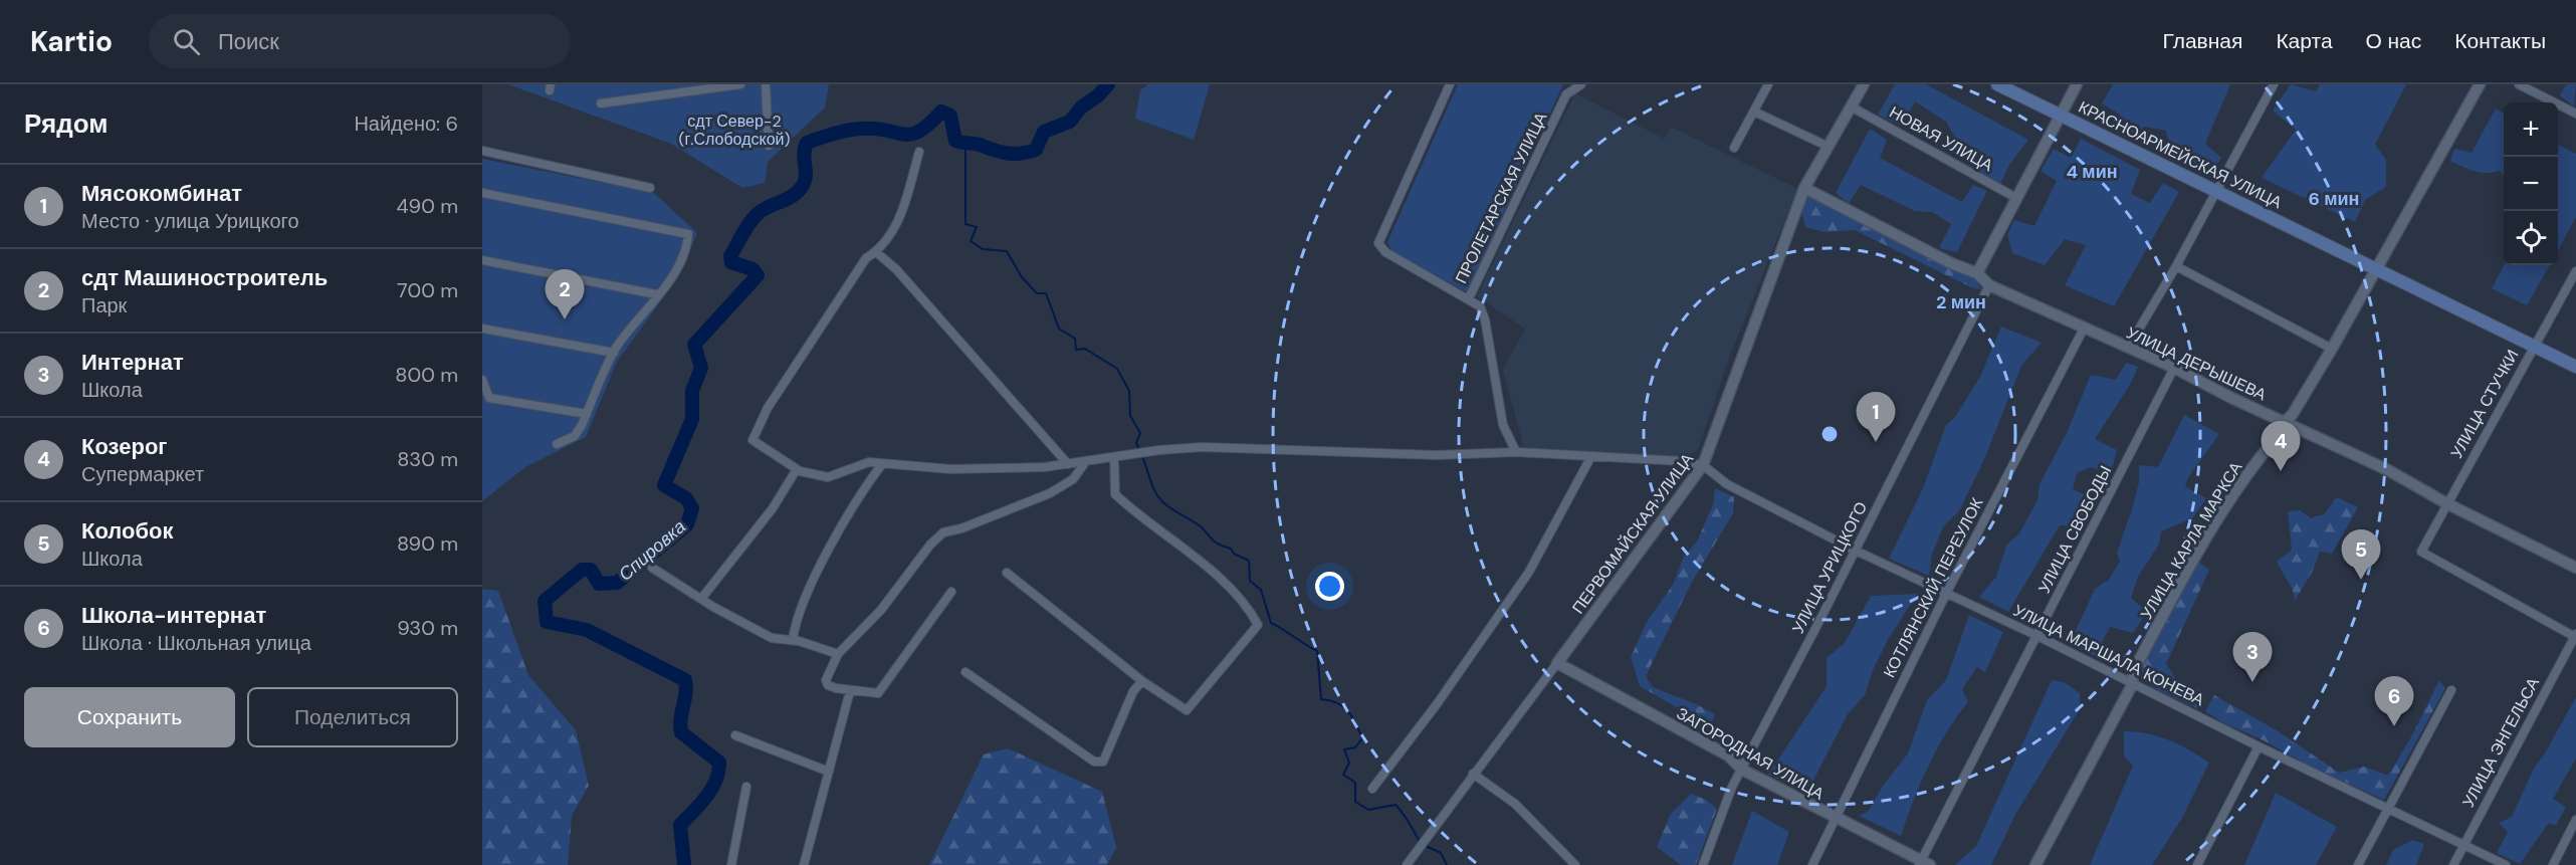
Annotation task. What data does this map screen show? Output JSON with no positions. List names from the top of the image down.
{
  "streets": {
    "main road": ["КРАСНОАРМЕЙСКАЯ УЛИЦА"],
    "street": [
      "НОВАЯ УЛИЦА",
      "ПРОЛЕТАРСКАЯ УЛИЦА",
      "УЛИЦА ДЕРЫШЕВА",
      "УЛИЦА СТУЧКИ",
      "УЛИЦА СВОБОДЫ",
      "ПЕРВОМАЙСКАЯ УЛИЦА",
      "УЛИЦА КАРЛА МАРКСА",
      "УЛИЦА УРИЦКОГО",
      "КОТЛЯНСКИЙ ПЕРЕУЛОК",
      "УЛИЦА МАРШАЛА КОНЕВА",
      "УЛИЦА ЭНГЕЛЬСА",
      "ЗАГОРОДНАЯ УЛИЦА"
    ]
  },
  "crossings": [
    ["НОВАЯ УЛИЦА", "ПЕРВОМАЙСКАЯ УЛИЦА"],
    ["КРАСНОАРМЕЙСКАЯ УЛИЦА", "УЛИЦА СТУЧКИ"],
    ["КРАСНОАРМЕЙСКАЯ УЛИЦА", "УЛИЦА КАРЛА МАРКСА"],
    ["УЛИЦА ДЕРЫШЕВА", "УЛИЦА СТУЧКИ"],
    ["УЛИЦА ДЕРЫШЕВА", "УЛИЦА СВОБОДЫ"],
    ["УЛИЦА ДЕРЫШЕВА", "ПЕРВОМАЙСКАЯ УЛИЦА"],
    ["УЛИЦА ДЕРЫШЕВА", "УЛИЦА КАРЛА МАРКСА"],
    ["УЛИЦА ДЕРЫШЕВА", "УЛИЦА УРИЦКОГО"],
    ["УЛИЦА ДЕРЫШЕВА", "КОТЛЯНСКИЙ ПЕРЕУЛОК"],
    ["УЛИЦА СТУЧКИ", "УЛИЦА ЭНГЕЛЬСА"],
    ["УЛИЦА СВОБОДЫ", "УЛИЦА МАРШАЛА КОНЕВА"],
    ["УЛИЦА СВОБОДЫ", "ЗАГОРОДНАЯ УЛИЦА"],
    ["ПЕРВОМАЙСКАЯ УЛИЦА", "УЛИЦА МАРШАЛА КОНЕВА"],
    ["ПЕРВОМАЙСКАЯ УЛИЦА", "ЗАГОРОДНАЯ УЛИЦА"],
    ["УЛИЦА КАРЛА МАРКСА", "УЛИЦА МАРШАЛА КОНЕВА"],
    ["УЛИЦА УРИЦКОГО", "УЛИЦА МАРШАЛА КОНЕВА"],
    ["УЛИЦА УРИЦКОГО", "ЗАГОРОДНАЯ УЛИЦА"],
    ["КОТЛЯНСКИЙ ПЕРЕУЛОК", "УЛИЦА МАРШАЛА КОНЕВА"],
    ["КОТЛЯНСКИЙ ПЕРЕУЛОК", "ЗАГОРОДНАЯ УЛИЦА"],
    ["УЛИЦА МАРШАЛА КОНЕВА", "УЛИЦА ЭНГЕЛЬСА"]
  ],
  "water": ["Спировка"],
  "parks": ["сдт Север-2 (г.Слободской)"],
  "page": {
    "header": "Kartio",
    "search": "Поиск",
    "nav": [
      "Главная",
      "Карта",
      "О нас",
      "Контакты"
    ],
    "heading": ["Рядом", "Найдено: 6"],
    "map_buttons": ["+", "−"],
    "list": [
      {
        "mark": "1",
        "name": "Мясокомбинат",
        "note": "Место · улица Урицкого",
        "value": "490 m"
      },
      {
        "mark": "2",
        "name": "сдт Машиностроитель",
        "note": "Парк",
        "value": "700 m"
      },
      {
        "mark": "3",
        "name": "Интернат",
        "note": "Школа",
        "value": "800 m"
      },
      {
        "mark": "4",
        "name": "Козерог",
        "note": "Супермаркет",
        "value": "830 m"
      },
      {
        "mark": "5",
        "name": "Колобок",
        "note": "Школа",
        "value": "890 m"
      },
      {
        "mark": "6",
        "name": "Школа-интернат",
        "note": "Школа · Школьная улица",
        "value": "930 m"
      }
    ],
    "pins": [
      "2",
      "1",
      "4",
      "5",
      "3",
      "6"
    ],
    "buttons": ["Сохранить", "Поделиться"]
  },
  "rings": ["4 мин", "6 мин", "2 мин"]
}
